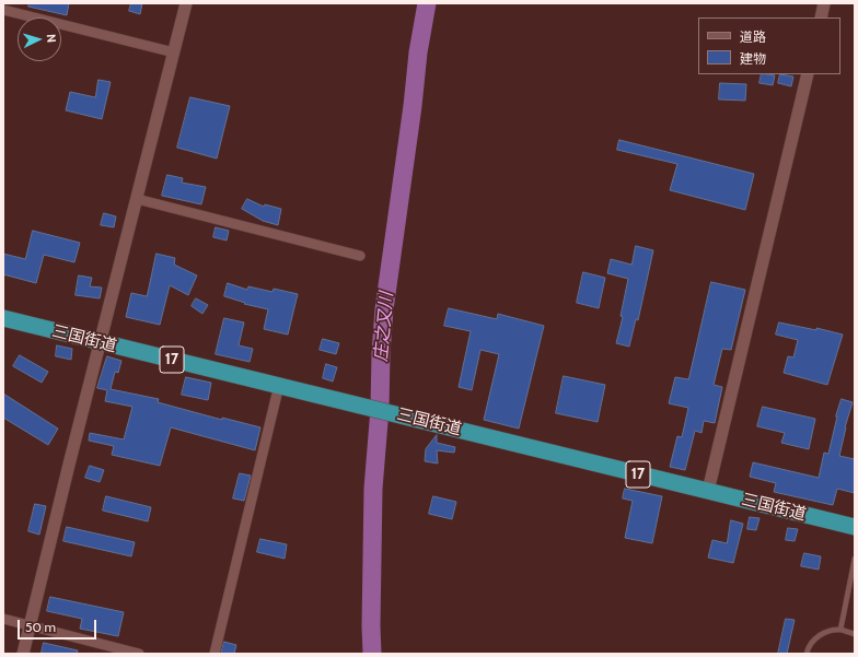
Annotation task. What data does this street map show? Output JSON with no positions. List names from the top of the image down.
{
  "streets": {
    "highway": ["三国街道", "17"]
  },
  "water": ["庄之又川"],
  "legend": ["道路", "建物"],
  "scale_bar": "50 m",
  "north": "right"
}
